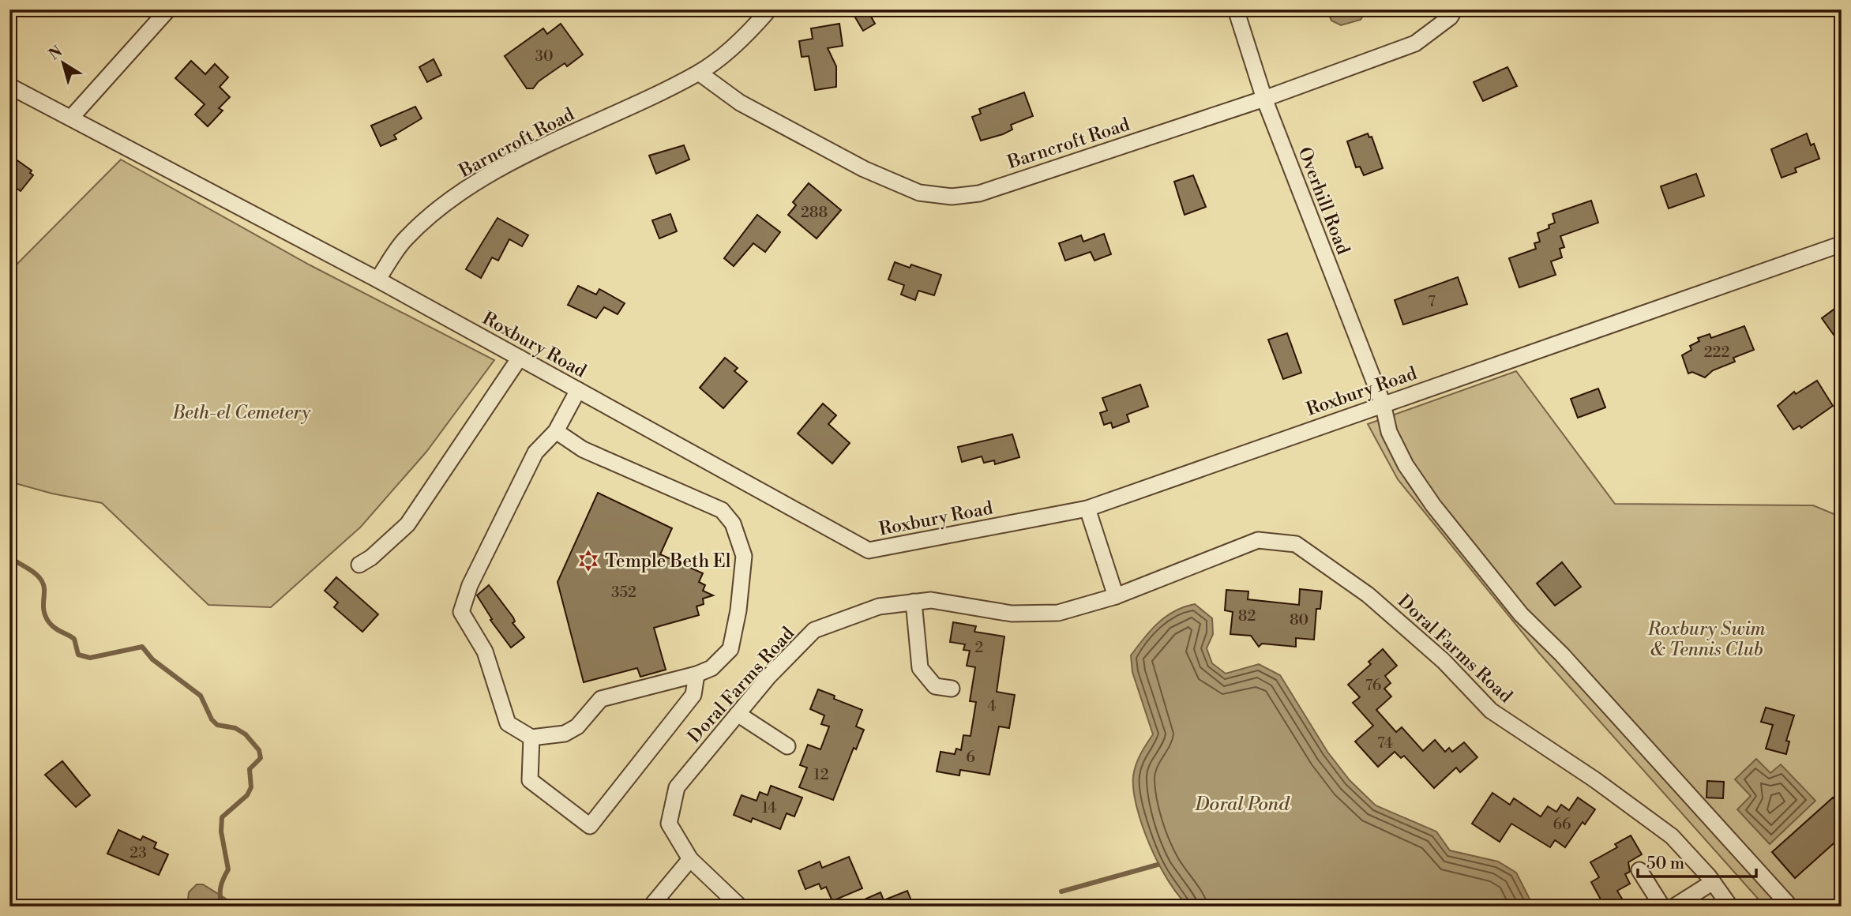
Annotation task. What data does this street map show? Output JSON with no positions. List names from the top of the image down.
{
  "streets": {
    "street": [
      "Barncroft Road",
      "Overhill Road",
      "Roxbury Road",
      "Doral Farms Road"
    ]
  },
  "crossings": [
    ["Barncroft Road", "Overhill Road"],
    ["Barncroft Road", "Roxbury Road"],
    ["Overhill Road", "Roxbury Road"]
  ],
  "water": ["Doral Pond"],
  "parks": ["Beth-el Cemetery", "Roxbury Swim & Tennis Club"],
  "places": {
    "synagogue": ["Temple Beth El"]
  },
  "house_numbers": [
    "30",
    "288",
    "7",
    "222",
    "352",
    "82",
    "80",
    "2",
    "76",
    "4",
    "74",
    "6",
    "12",
    "14",
    "66",
    "23"
  ],
  "scale_bar": "50 m",
  "north": "top left"
}
